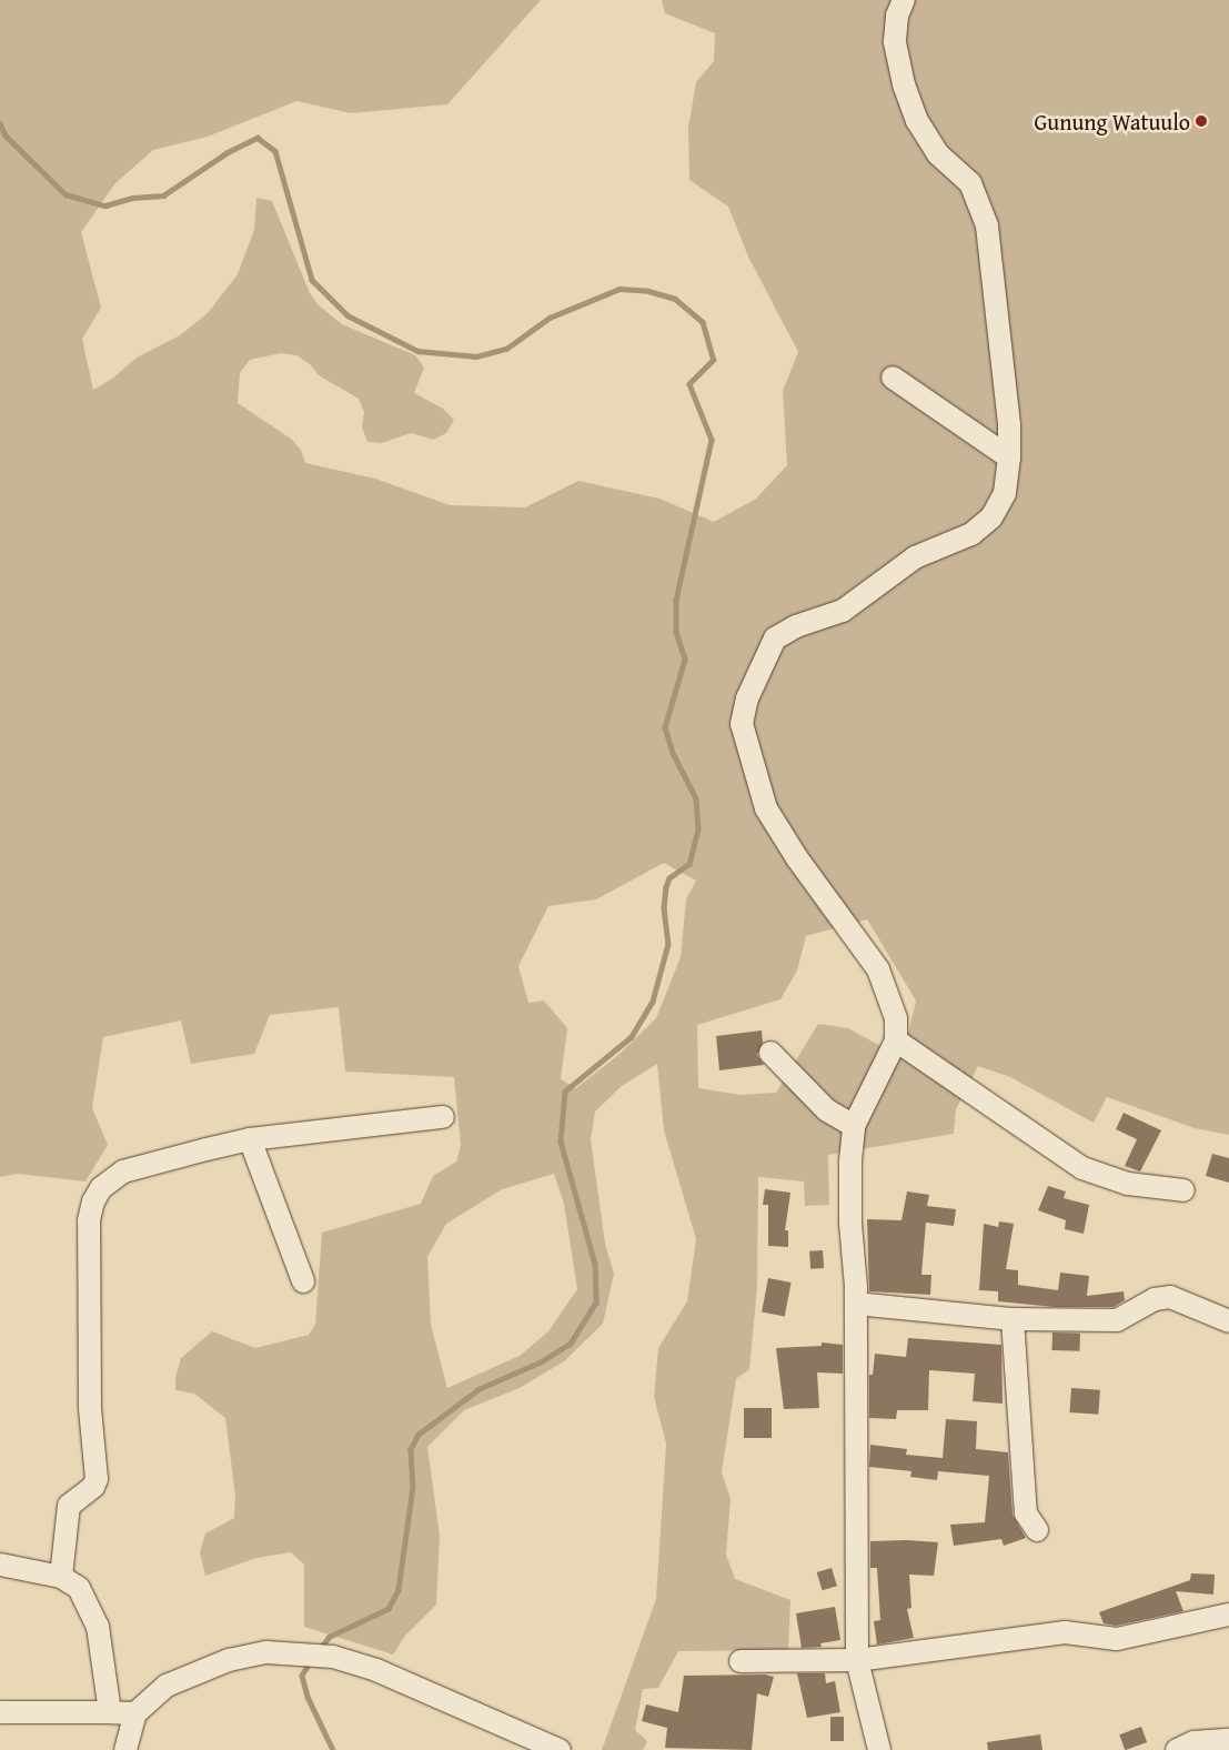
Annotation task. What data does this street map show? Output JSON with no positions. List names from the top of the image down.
{
  "places": ["Gunung Watuulo"]
}
